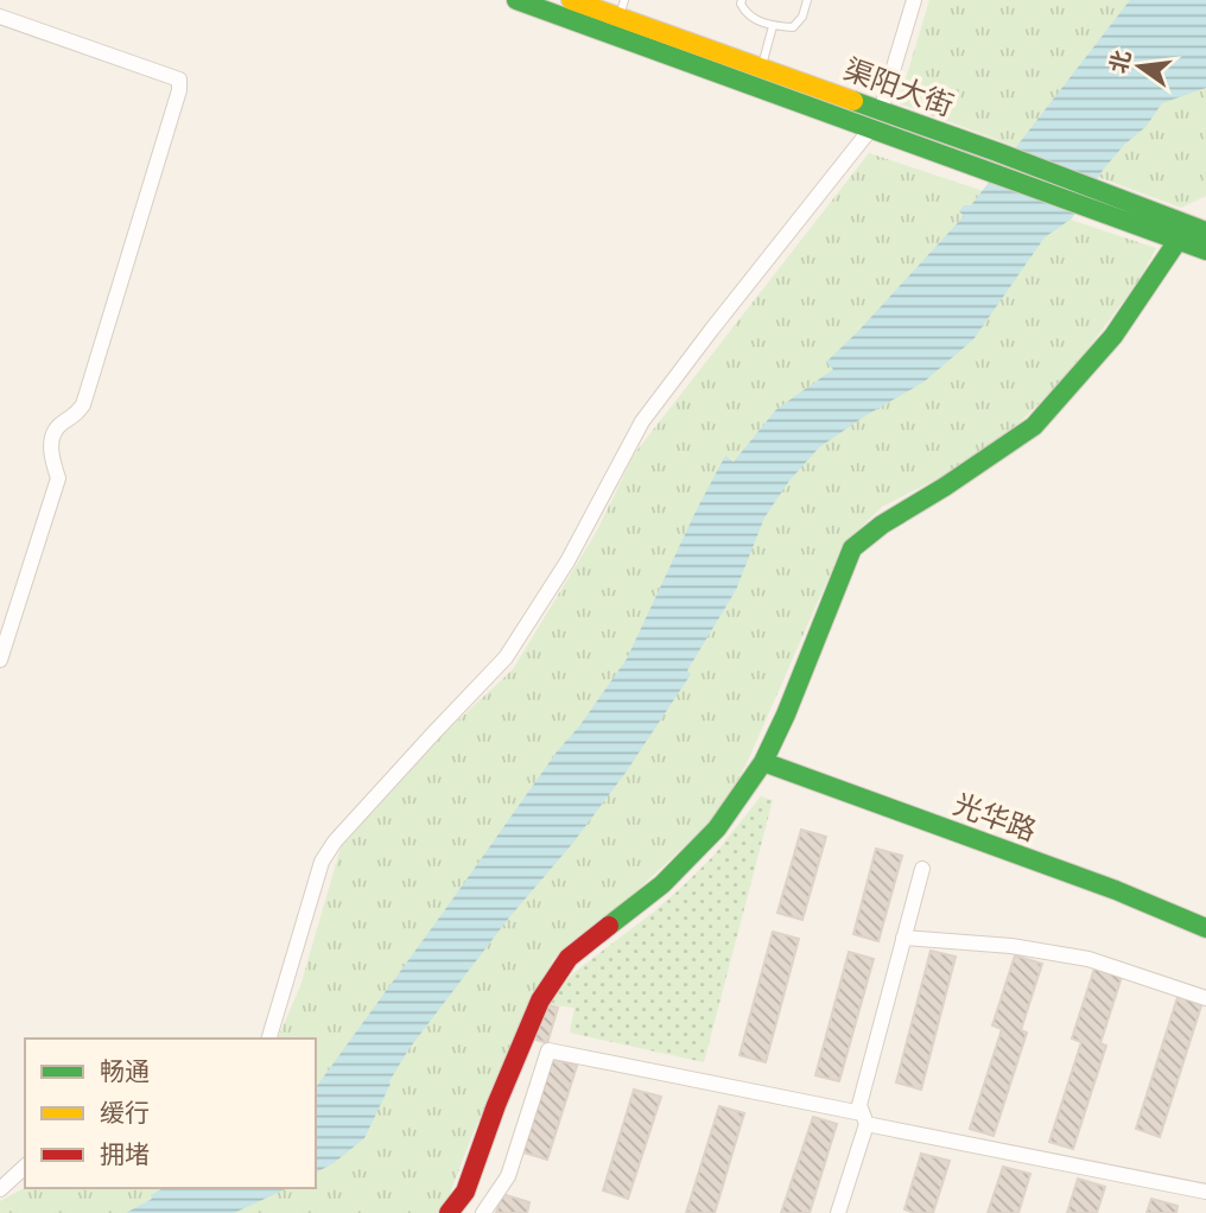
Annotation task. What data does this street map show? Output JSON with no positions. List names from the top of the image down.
{
  "streets": {
    "street": ["渠阳大街", "光华路"]
  },
  "legend": ["畅通", "缓行", "拥堵"],
  "north": "left"
}
